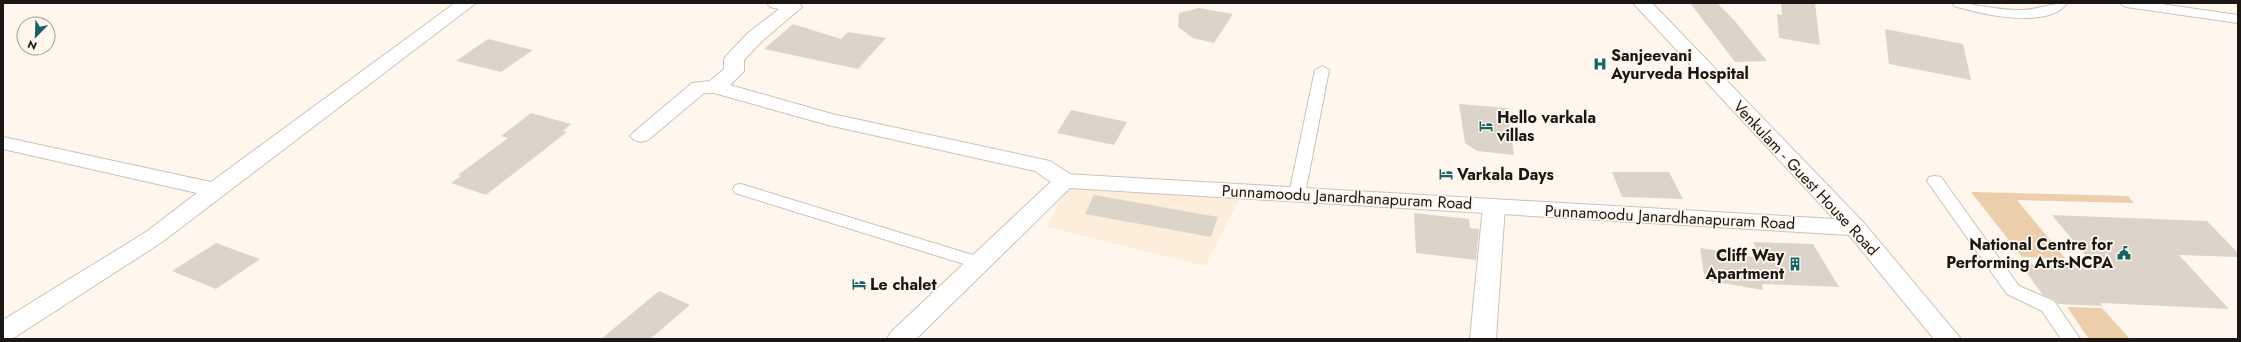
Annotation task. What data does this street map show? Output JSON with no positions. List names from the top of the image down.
{
  "streets": {
    "street": ["Venkulam - Guest House Road", "Punnamoodu Janardhanapuram Road"]
  },
  "crossings": [
    ["Venkulam - Guest House Road", "Punnamoodu Janardhanapuram Road"]
  ],
  "places": {
    "hospital": ["Sanjeevani Ayurveda Hospital"],
    "hotel": ["Hello varkala villas", "Varkala Days", "Le chalet"],
    "public building": ["National Centre for Performing Arts-NCPA"],
    "building": ["Cliff Way Apartment"]
  },
  "north": "bottom left"
}
